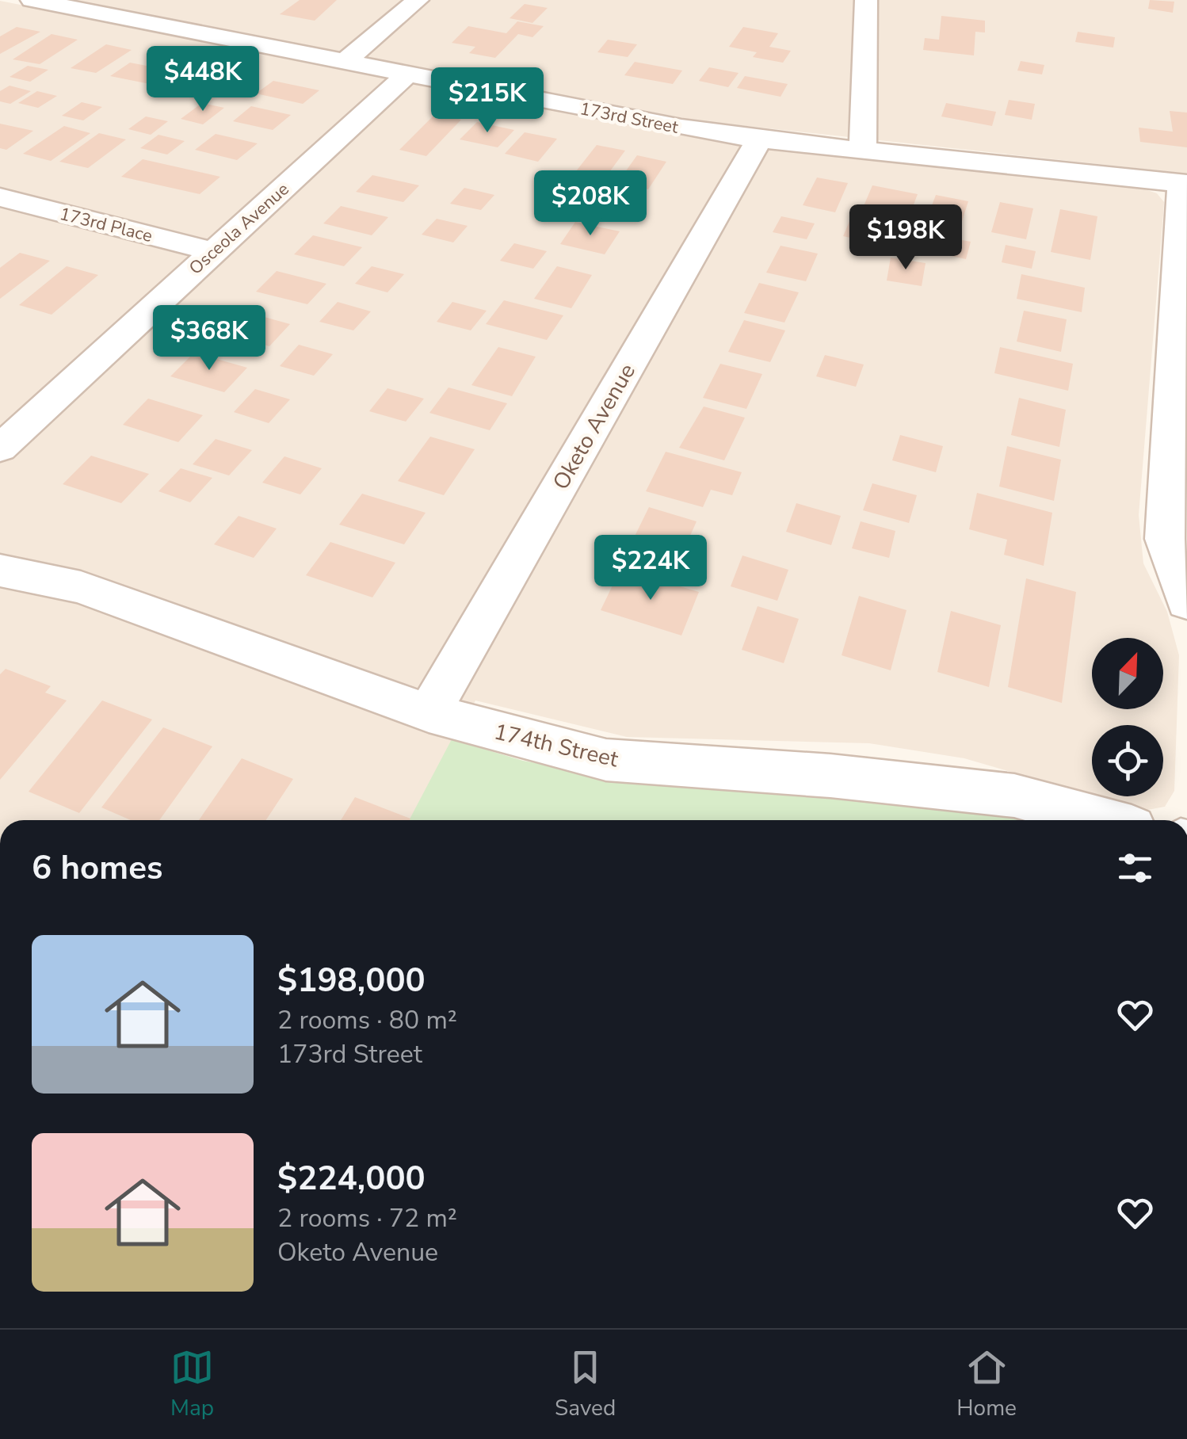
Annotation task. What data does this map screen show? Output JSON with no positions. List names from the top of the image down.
{
  "streets": {
    "street": [
      "173rd Street",
      "173rd Place",
      "Osceola Avenue",
      "Oketo Avenue",
      "174th Street"
    ]
  },
  "crossings": [
    ["173rd Street", "Osceola Avenue"],
    ["173rd Street", "Oketo Avenue"],
    ["173rd Place", "Osceola Avenue"],
    ["Oketo Avenue", "174th Street"]
  ],
  "north": "top right",
  "page": {
    "price": [
      "$448K",
      "$215K",
      "$208K",
      "$198K",
      "$368K",
      "$224K"
    ],
    "heading": "6 homes",
    "list": [
      {
        "name": "$198,000",
        "note": "2 rooms · 80 m² · 173rd Street"
      },
      {
        "name": "$224,000",
        "note": "2 rooms · 72 m² · Oketo Avenue"
      }
    ],
    "tabs": ["Map", "Saved", "Home"]
  }
}
